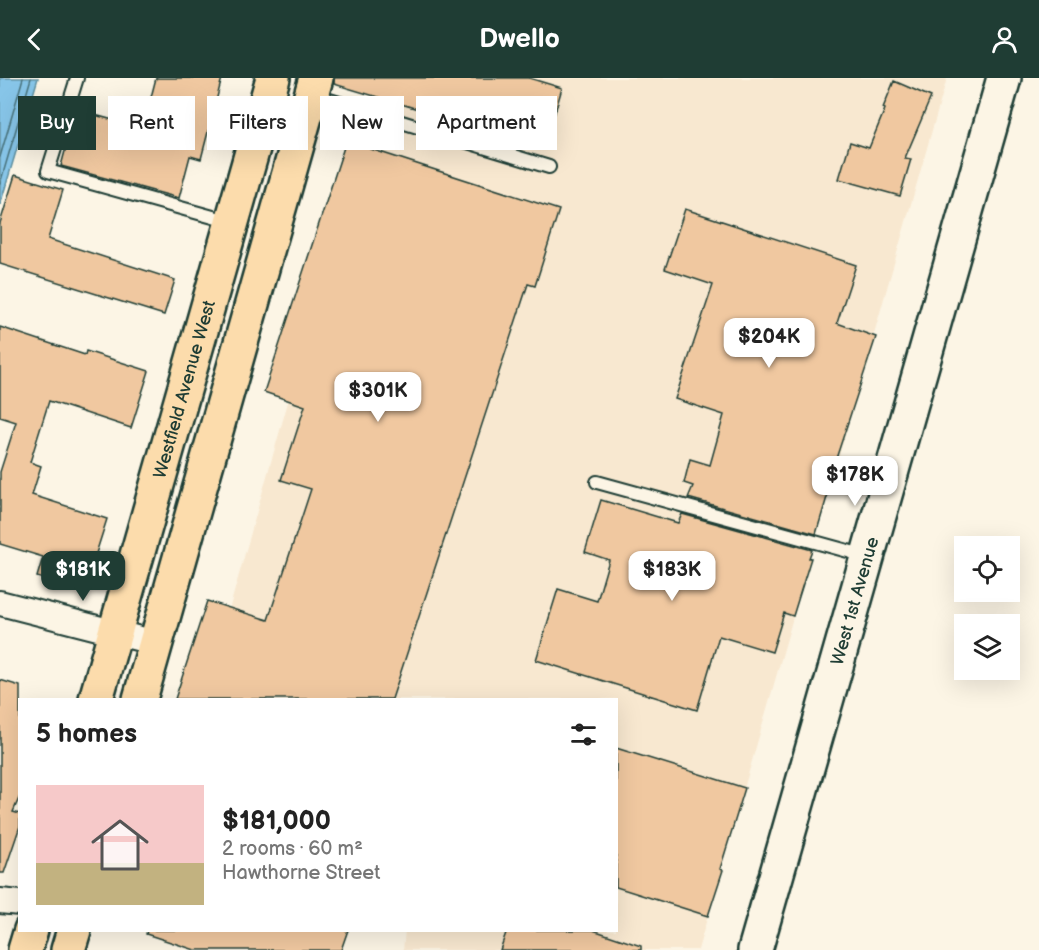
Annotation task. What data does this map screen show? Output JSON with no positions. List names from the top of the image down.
{
  "streets": {
    "main road": ["Westfield Avenue West"],
    "street": ["West 1st Avenue"]
  },
  "page": {
    "header": "Dwello",
    "chip": [
      "Buy",
      "Rent",
      "Filters",
      "New",
      "Apartment"
    ],
    "price": [
      "$204K",
      "$301K",
      "$178K",
      "$181K",
      "$183K"
    ],
    "heading": "5 homes",
    "list": [
      {
        "name": "$181,000",
        "note": "2 rooms · 60 m² · Hawthorne Street"
      }
    ]
  }
}
